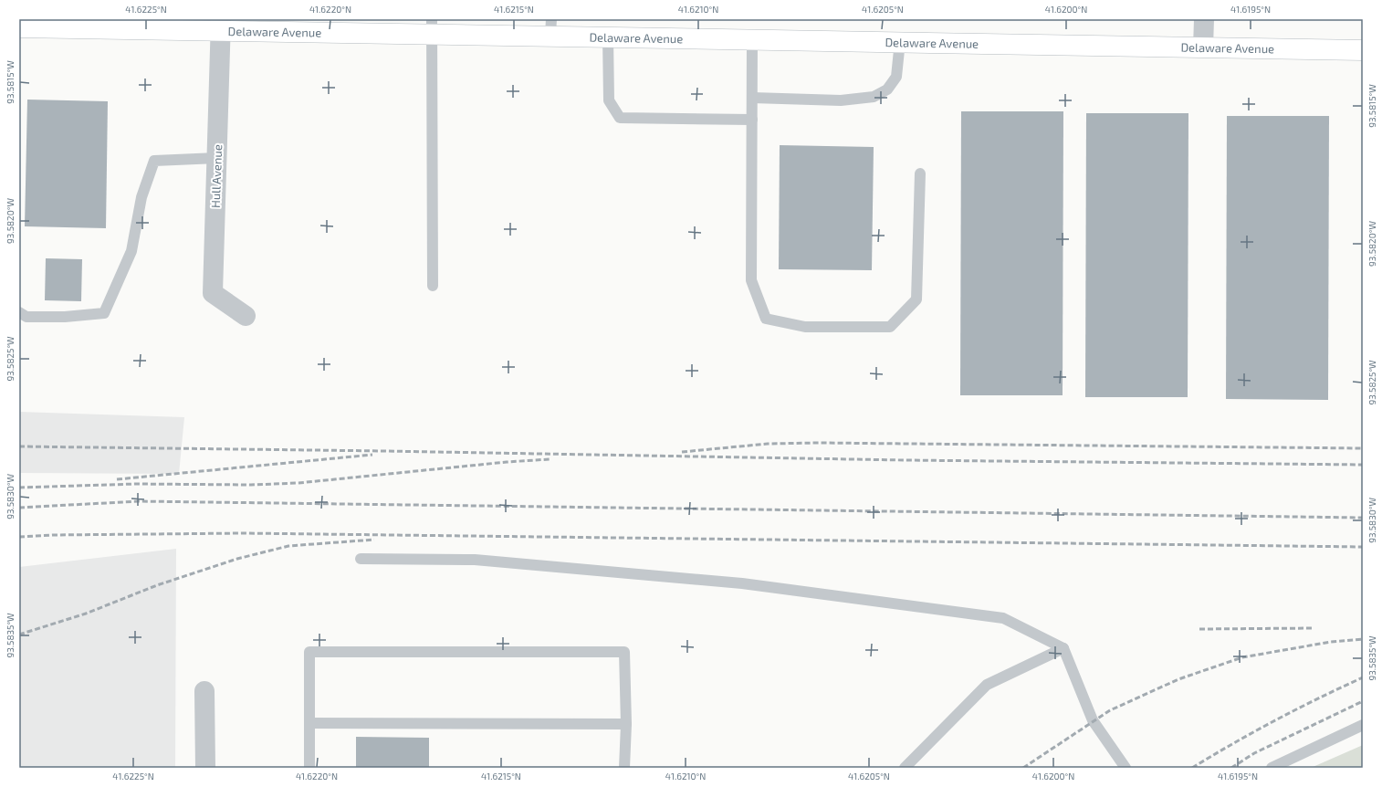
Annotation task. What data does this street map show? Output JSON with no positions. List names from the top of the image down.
{
  "streets": {
    "main road": ["Delaware Avenue"],
    "street": ["Hull Avenue"]
  },
  "crossings": [
    ["Delaware Avenue", "Hull Avenue"]
  ],
  "coordinates": [
    "41.6225°N",
    "41.6220°N",
    "41.6215°N",
    "41.6210°N",
    "41.6205°N",
    "41.6200°N",
    "41.6195°N",
    "93.5815°W",
    "93.5820°W",
    "93.5825°W",
    "93.5830°W",
    "93.5835°W"
  ]
}
